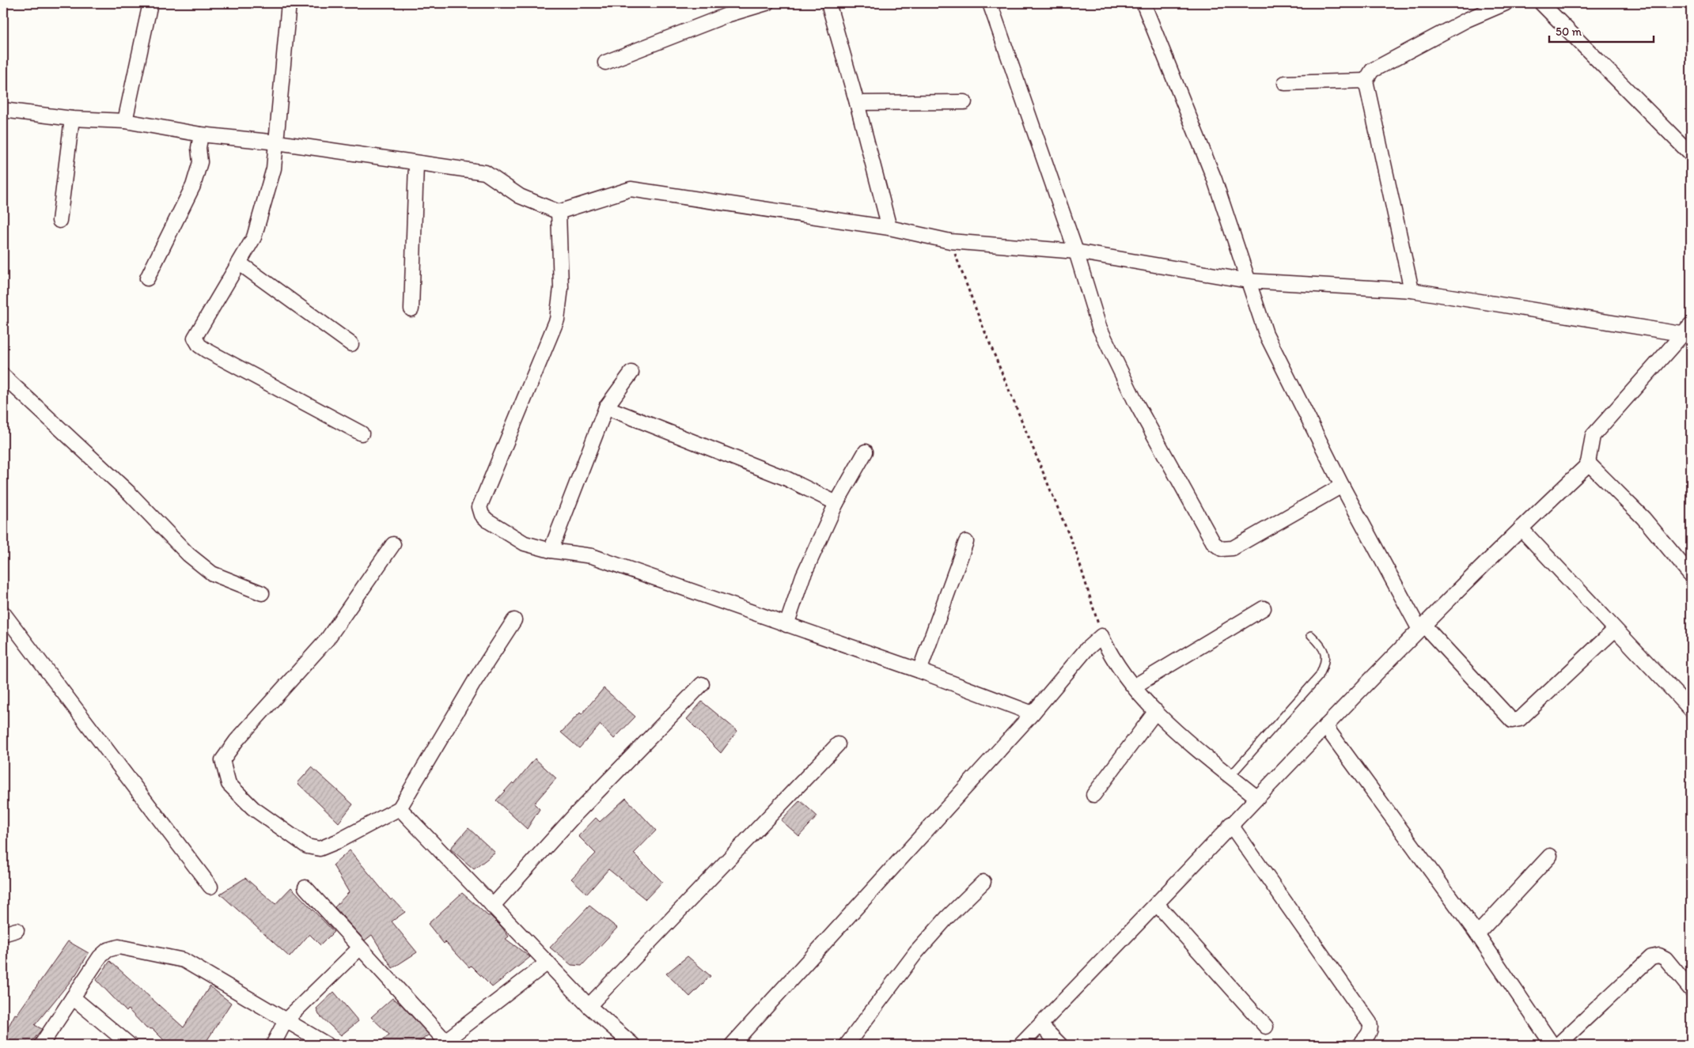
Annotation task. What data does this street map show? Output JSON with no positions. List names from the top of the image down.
{
  "scale_bar": "50 m"
}
